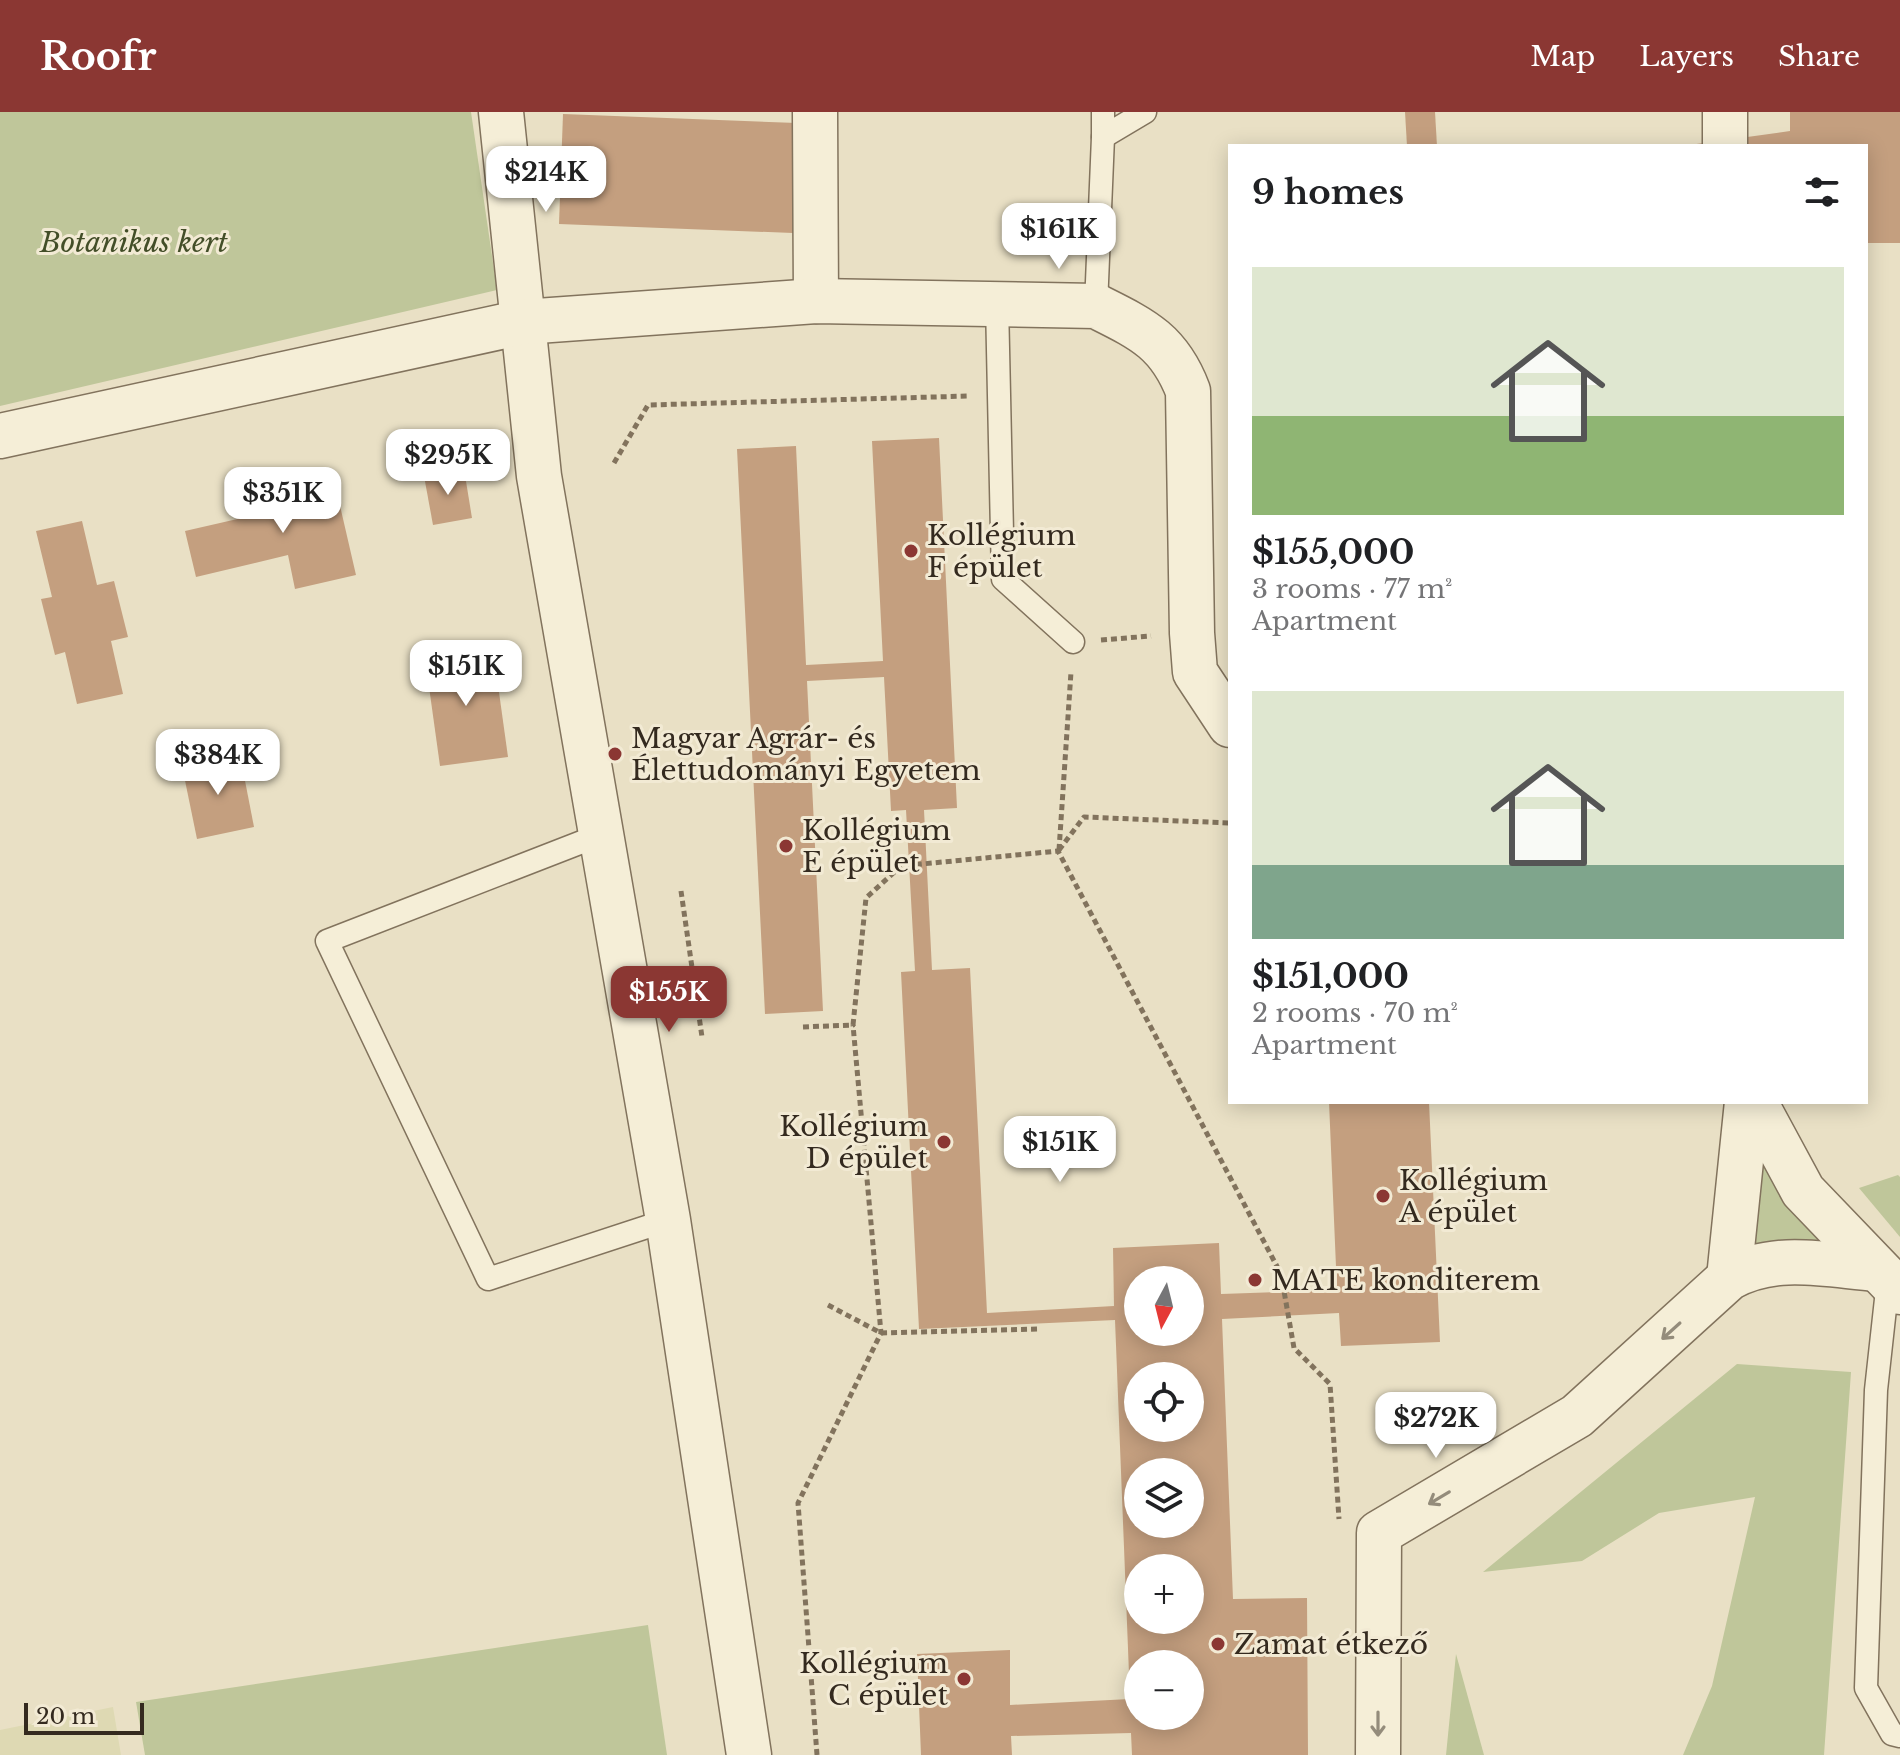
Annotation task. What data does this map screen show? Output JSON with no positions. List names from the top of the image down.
{
  "parks": ["Botanikus kert"],
  "places": [
    "Kollégium F épület",
    "Magyar Agrár- és Élettudományi Egyetem",
    "Kollégium E épület",
    "Kollégium D épület",
    "Kollégium A épület",
    "MATE konditerem",
    "Zamat étkező",
    "Kollégium C épület"
  ],
  "scale_bar": "20 m",
  "north": "bottom",
  "page": {
    "header": "Roofr",
    "nav": ["Map", "Layers", "Share"],
    "heading": "9 homes",
    "price": [
      "$214K",
      "$161K",
      "$295K",
      "$351K",
      "$151K",
      "$384K",
      "$155K",
      "$151K",
      "$272K"
    ],
    "list": [
      {
        "name": "$155,000",
        "note": "3 rooms · 77 m² · Apartment"
      },
      {
        "name": "$151,000",
        "note": "2 rooms · 70 m² · Apartment"
      }
    ],
    "map_buttons": ["+", "−"],
    "scale": "20 m"
  }
}
